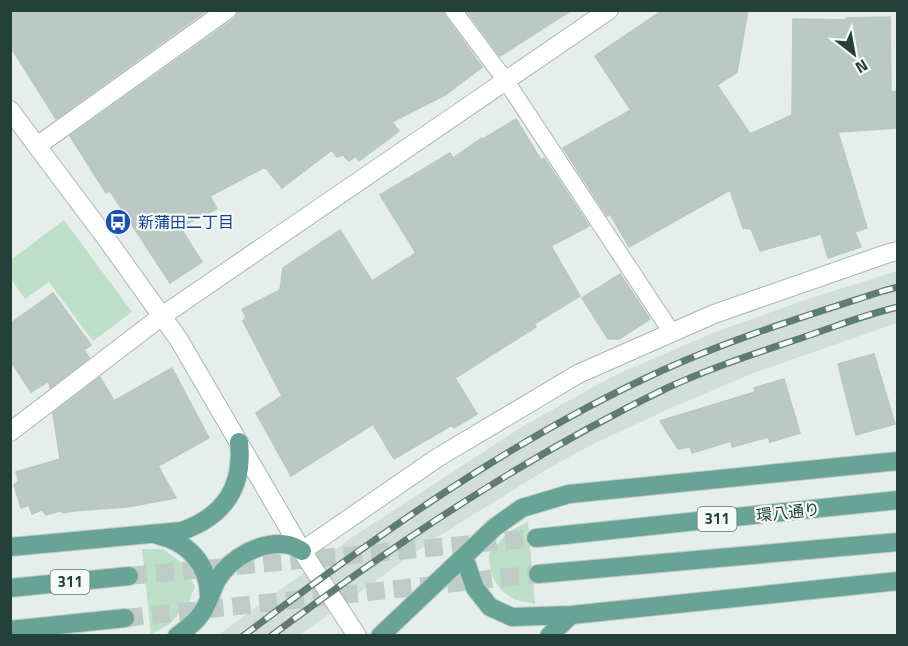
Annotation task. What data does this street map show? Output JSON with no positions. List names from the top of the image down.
{
  "streets": {
    "main road": ["環八通り", "311"]
  },
  "places": {
    "bus stop": ["新蒲田二丁目"]
  },
  "north": "bottom right"
}
